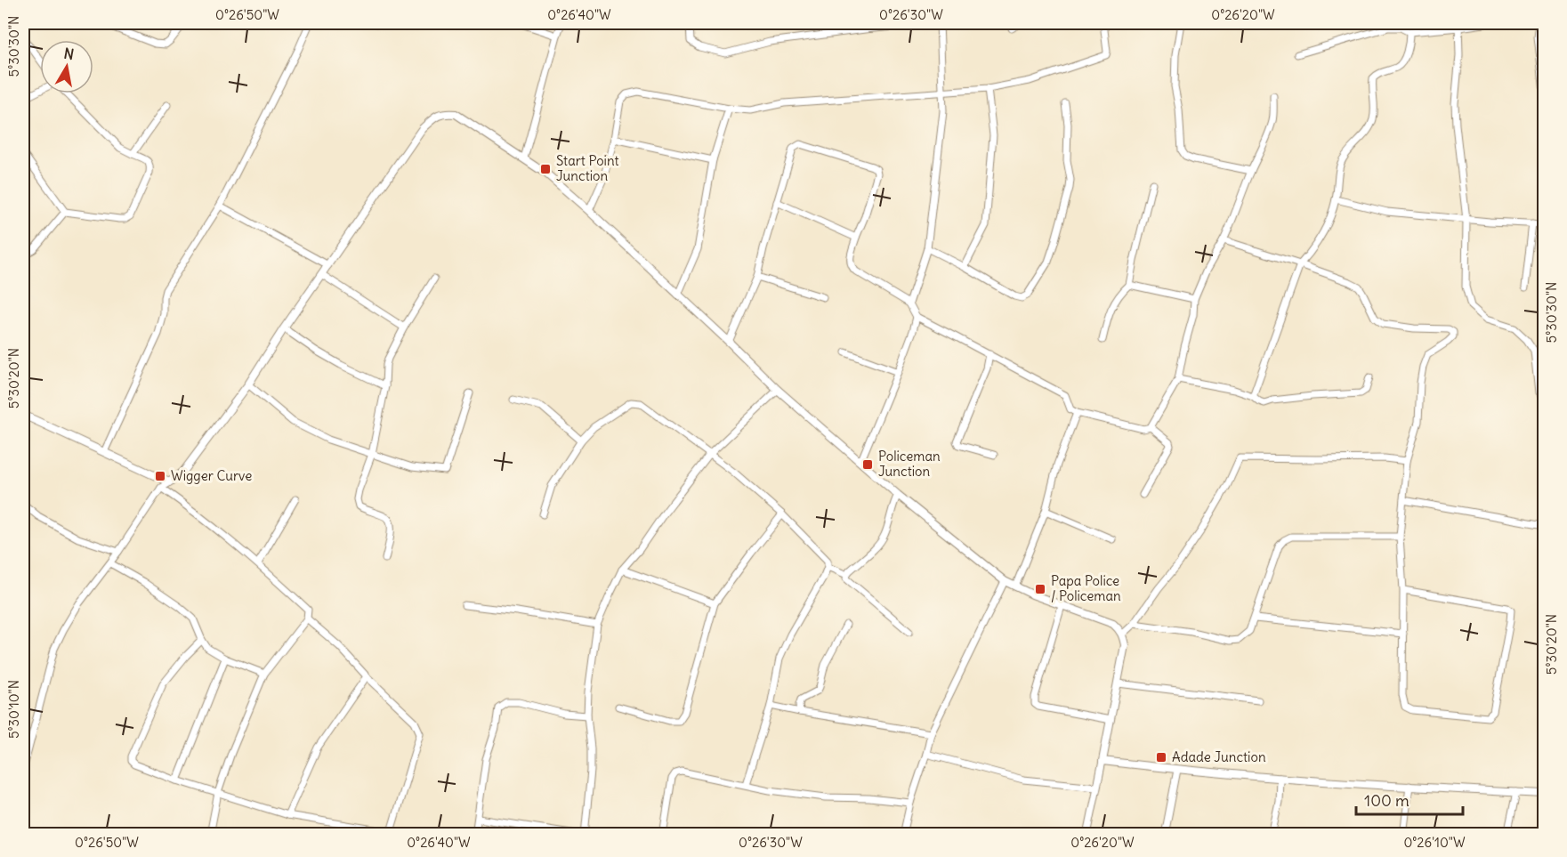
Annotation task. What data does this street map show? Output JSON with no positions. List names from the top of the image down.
{
  "places": {
    "transit": [
      "Start Point Junction",
      "Policeman Junction",
      "Wigger Curve",
      "Papa Police / Policeman",
      "Adade Junction"
    ]
  },
  "scale_bar": "100 m",
  "north": "top",
  "coordinates": [
    "0°26'50\"W",
    "0°26'40\"W",
    "0°26'30\"W",
    "0°26'20\"W",
    "5°30'30\"N",
    "5°30'20\"N",
    "5°30'10\"N",
    "0°26'10\"W"
  ]
}
